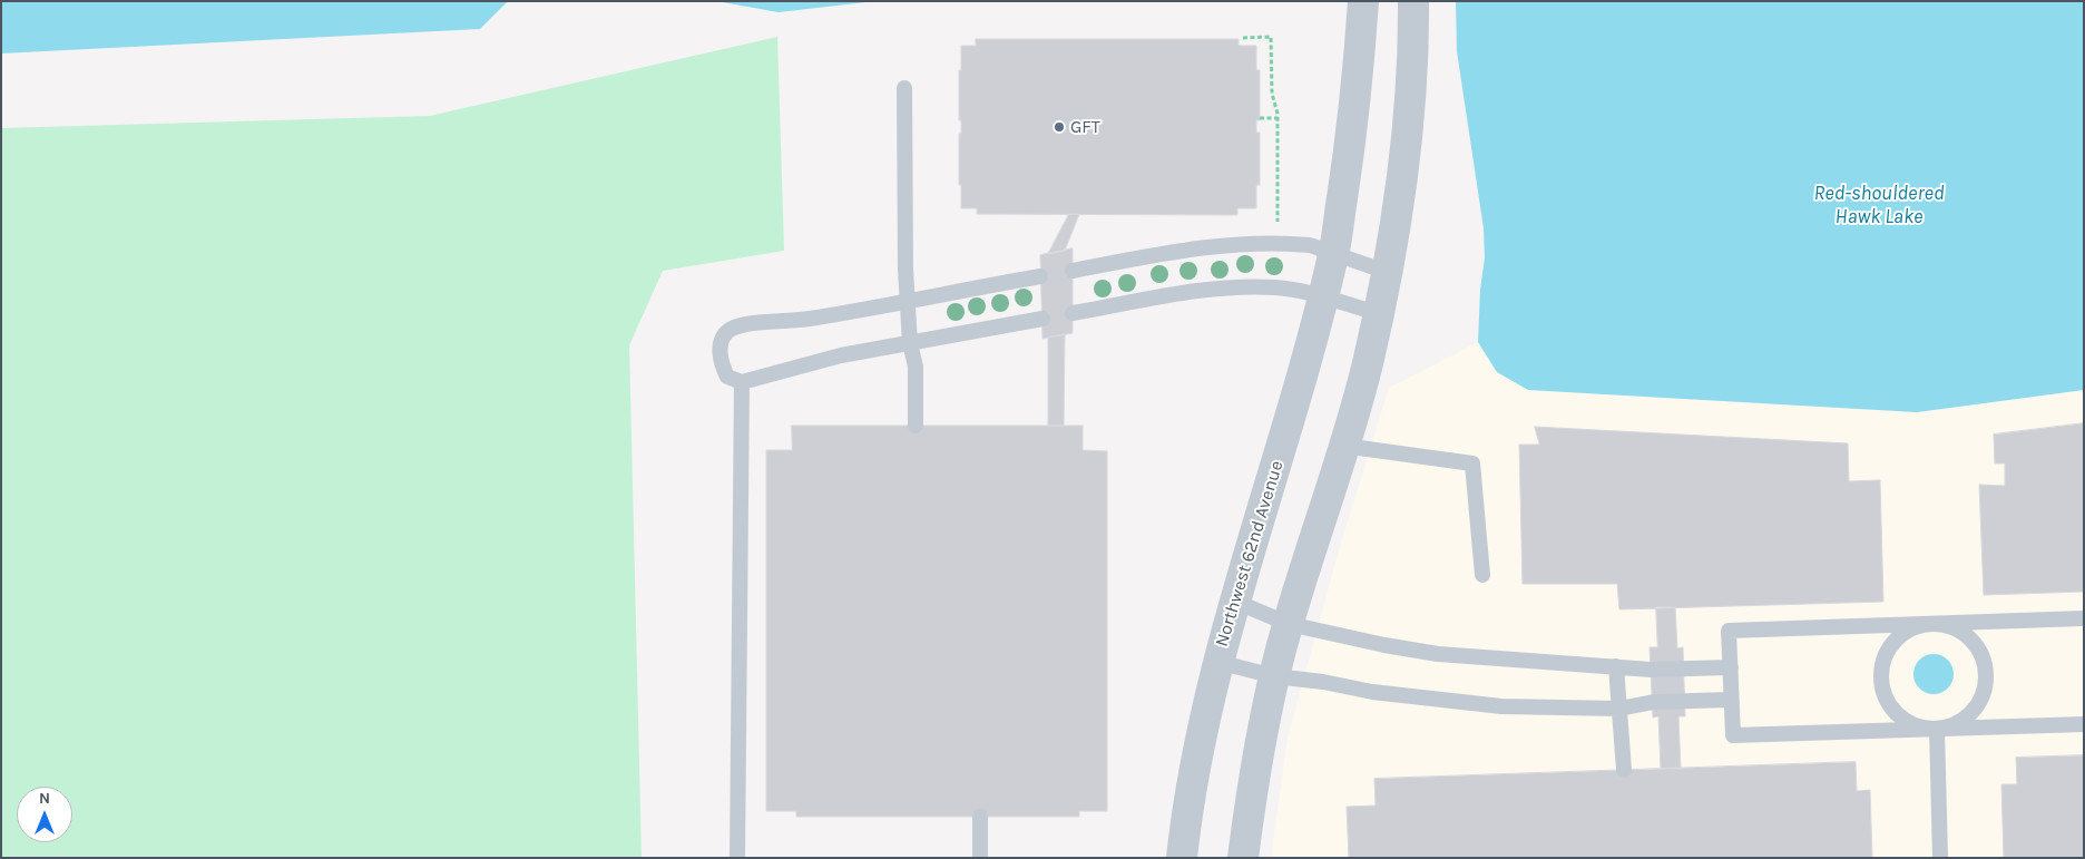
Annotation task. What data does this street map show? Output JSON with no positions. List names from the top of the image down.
{
  "streets": {
    "street": ["Northwest 62nd Avenue"]
  },
  "water": ["Red-shouldered Hawk Lake"],
  "places": ["GFT"],
  "north": "top"
}
